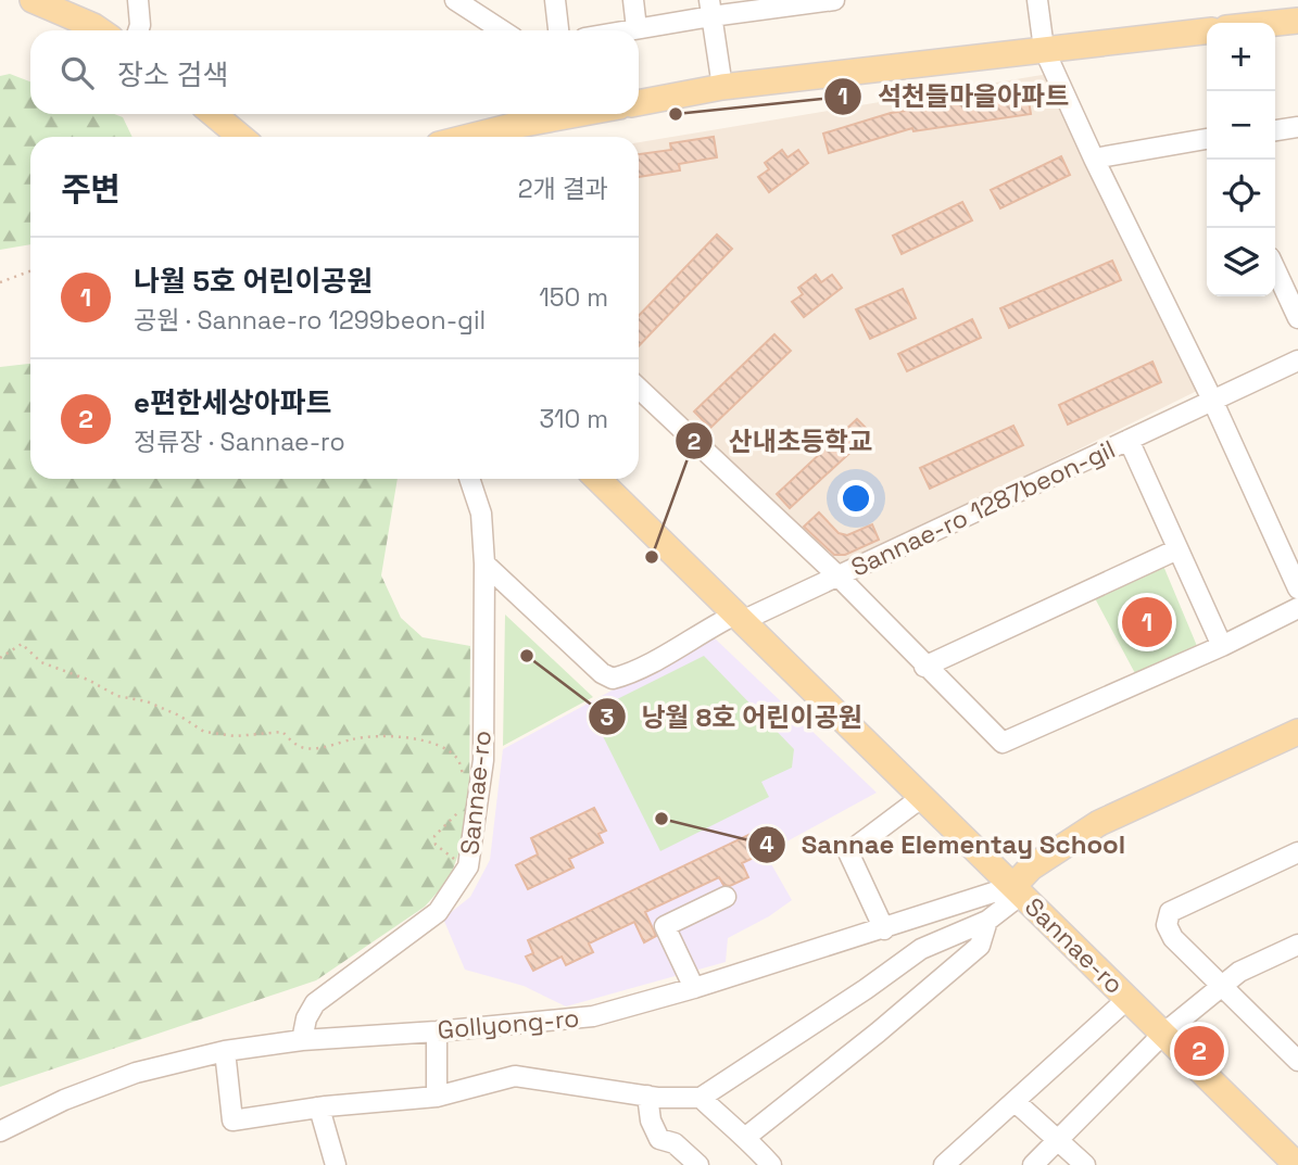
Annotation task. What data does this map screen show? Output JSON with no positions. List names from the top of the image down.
{
  "streets": {
    "main road": ["Sannae-ro"],
    "street": ["Sannae-ro 1287beon-gil", "Gollyong-ro"]
  },
  "crossings": [
    ["Sannae-ro 1287beon-gil", "Sannae-ro"],
    ["Sannae-ro", "Gollyong-ro"]
  ],
  "places": [
    "석천들마을아파트",
    "산내초등학교",
    "낭월 8호 어린이공원",
    "Sannae Elementay School"
  ],
  "page": {
    "map_buttons": ["+", "−"],
    "search": "장소 검색",
    "heading": ["주변", "2개 결과"],
    "list": [
      {
        "mark": "1",
        "name": "나월 5호 어린이공원",
        "note": "공원 · Sannae-ro 1299beon-gil",
        "value": "150 m"
      },
      {
        "mark": "2",
        "name": "e편한세상아파트",
        "note": "정류장 · Sannae-ro",
        "value": "310 m"
      }
    ],
    "pins": ["1", "2"]
  }
}
